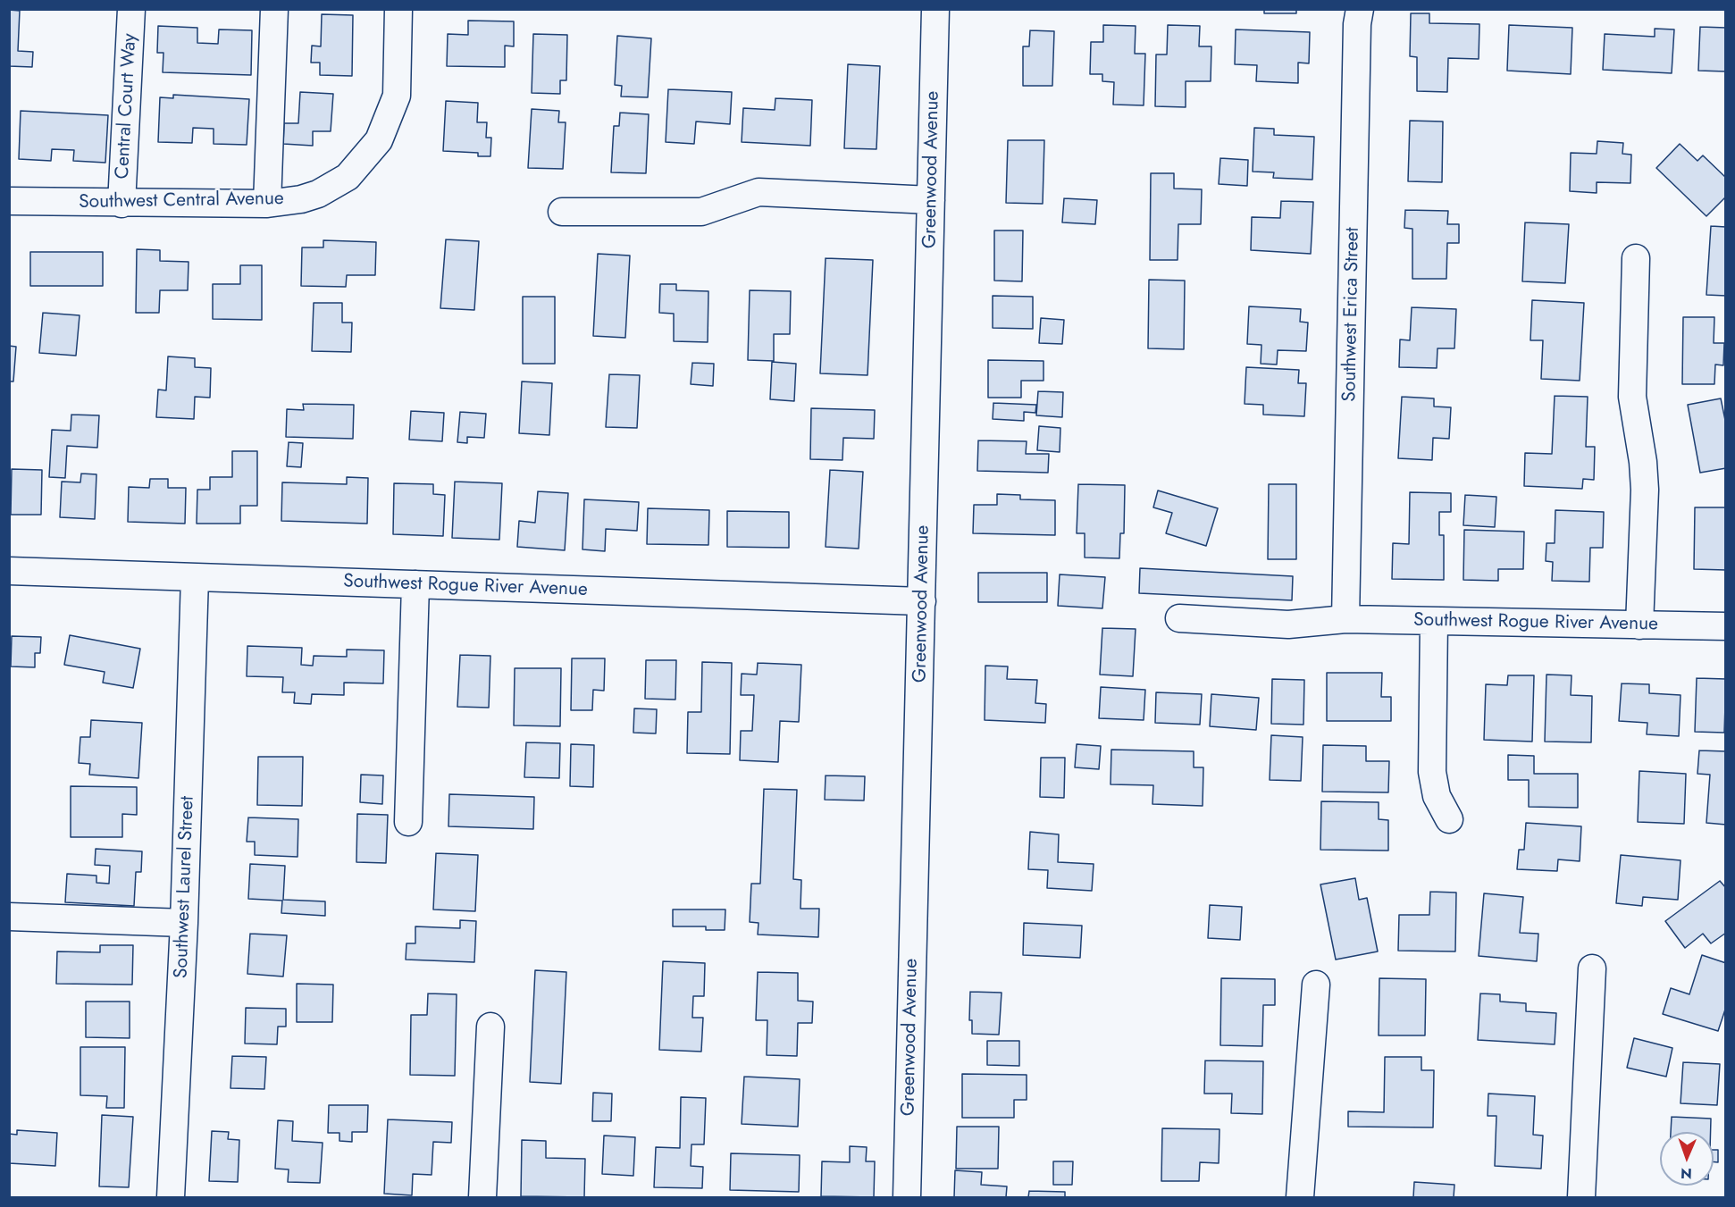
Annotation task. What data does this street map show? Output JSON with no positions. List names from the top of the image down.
{
  "streets": {
    "street": [
      "Central Court Way",
      "Greenwood Avenue",
      "Southwest Central Avenue",
      "Southwest Erica Street",
      "Southwest Rogue River Avenue",
      "Southwest Laurel Street"
    ]
  },
  "crossings": [
    ["Central Court Way", "Southwest Central Avenue"],
    ["Greenwood Avenue", "Southwest Rogue River Avenue"],
    ["Southwest Erica Street", "Southwest Rogue River Avenue"],
    ["Southwest Rogue River Avenue", "Southwest Laurel Street"]
  ],
  "north": "bottom"
}
